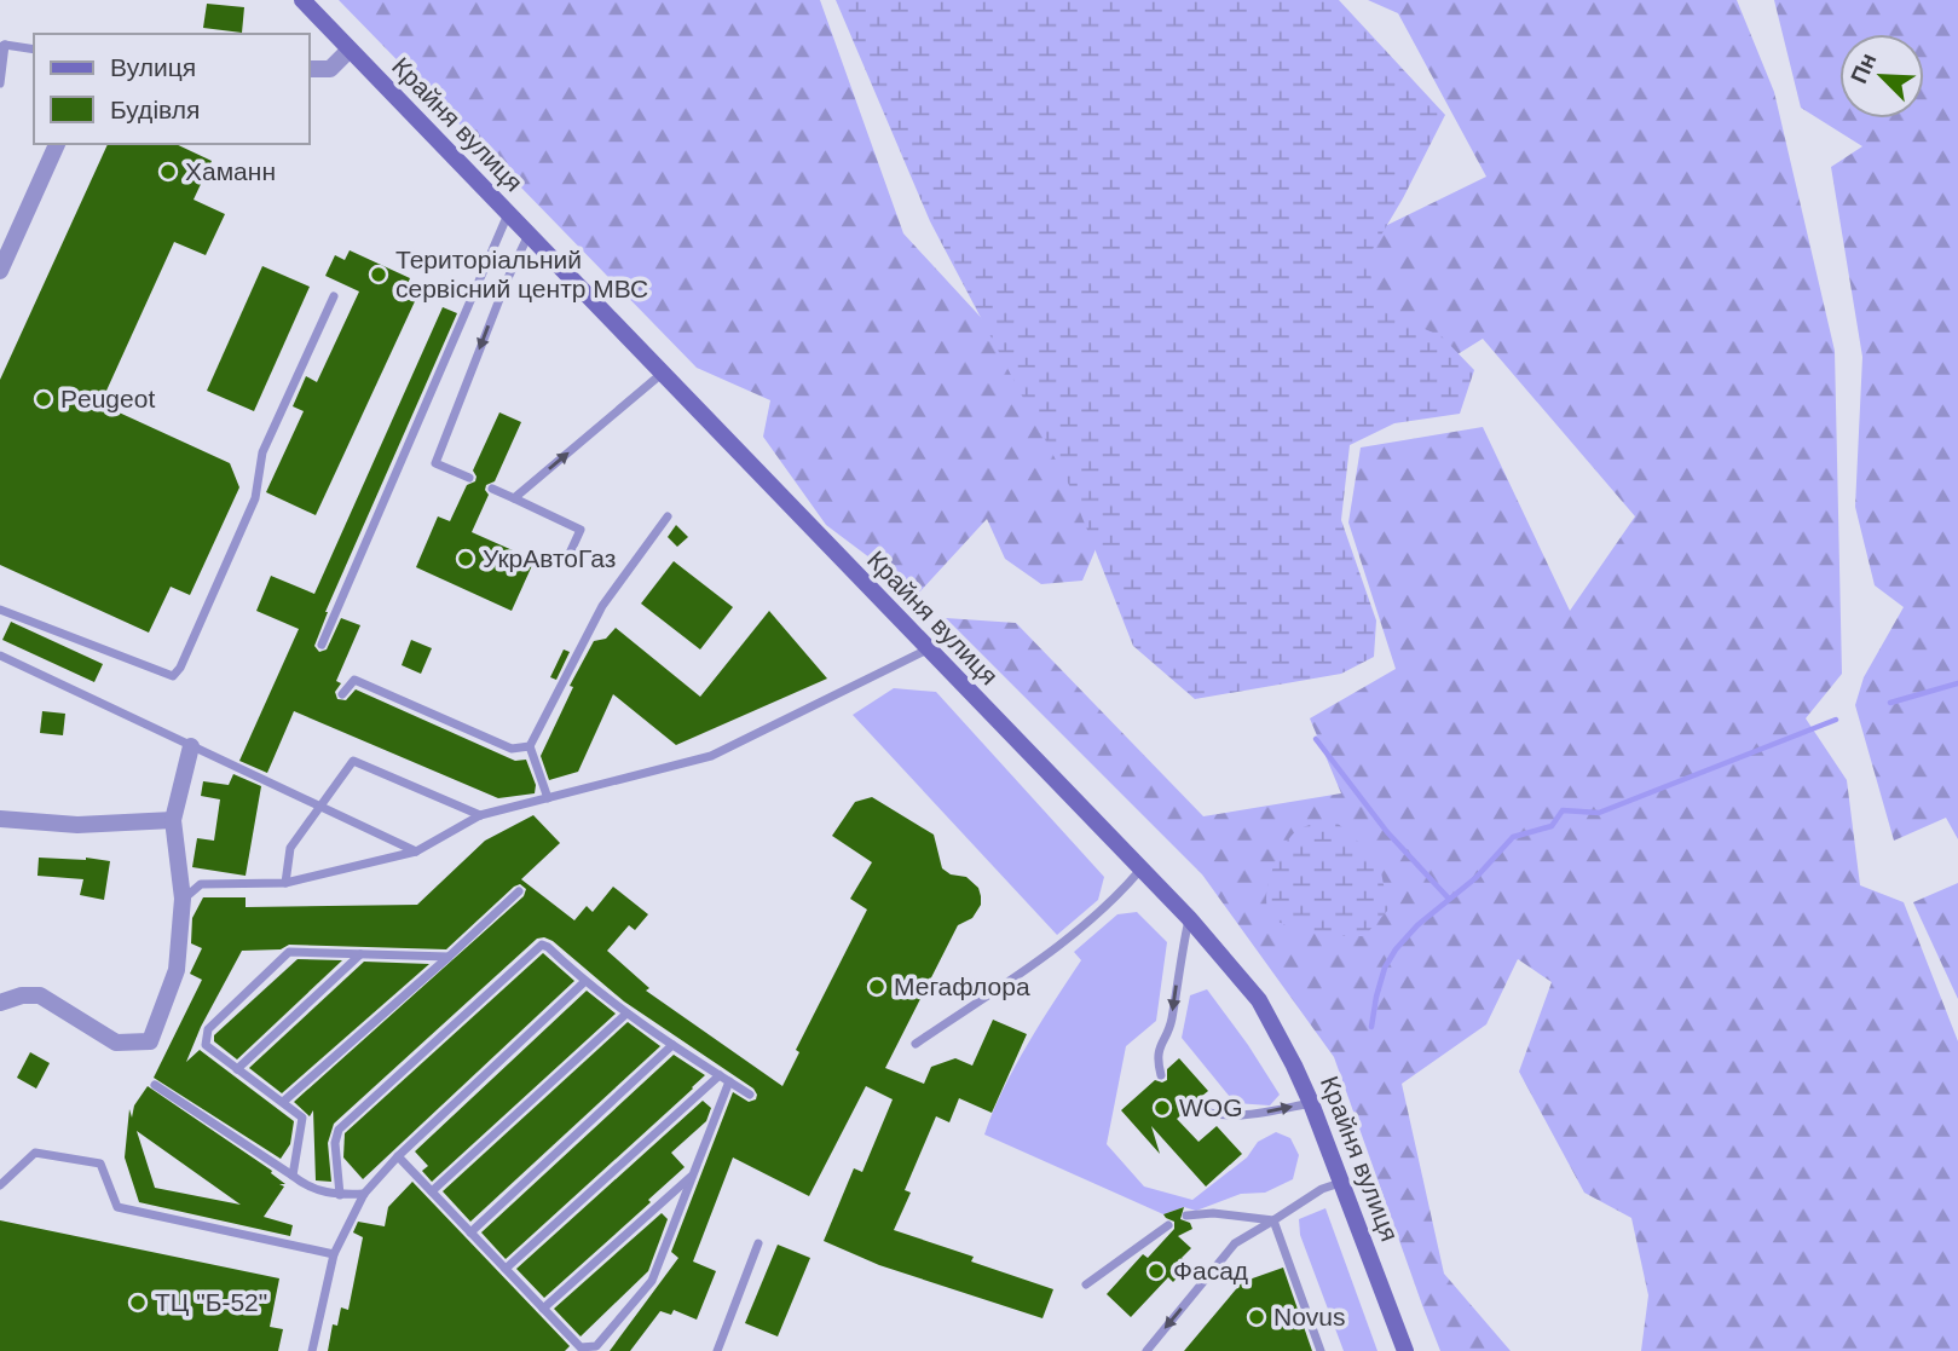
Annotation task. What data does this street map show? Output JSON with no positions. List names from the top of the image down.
{
  "streets": {
    "street": ["Крайня вулиця"]
  },
  "places": [
    "Хаманн",
    "Територіальний сервісний центр МВС",
    "Peugeot",
    "УкрАвтоГаз",
    "Мегафлора",
    "WOG",
    "Фасад",
    "ТЦ \"Б-52\"",
    "Novus"
  ],
  "legend": ["Вулиця", "Будівля"],
  "north": "top left"
}
